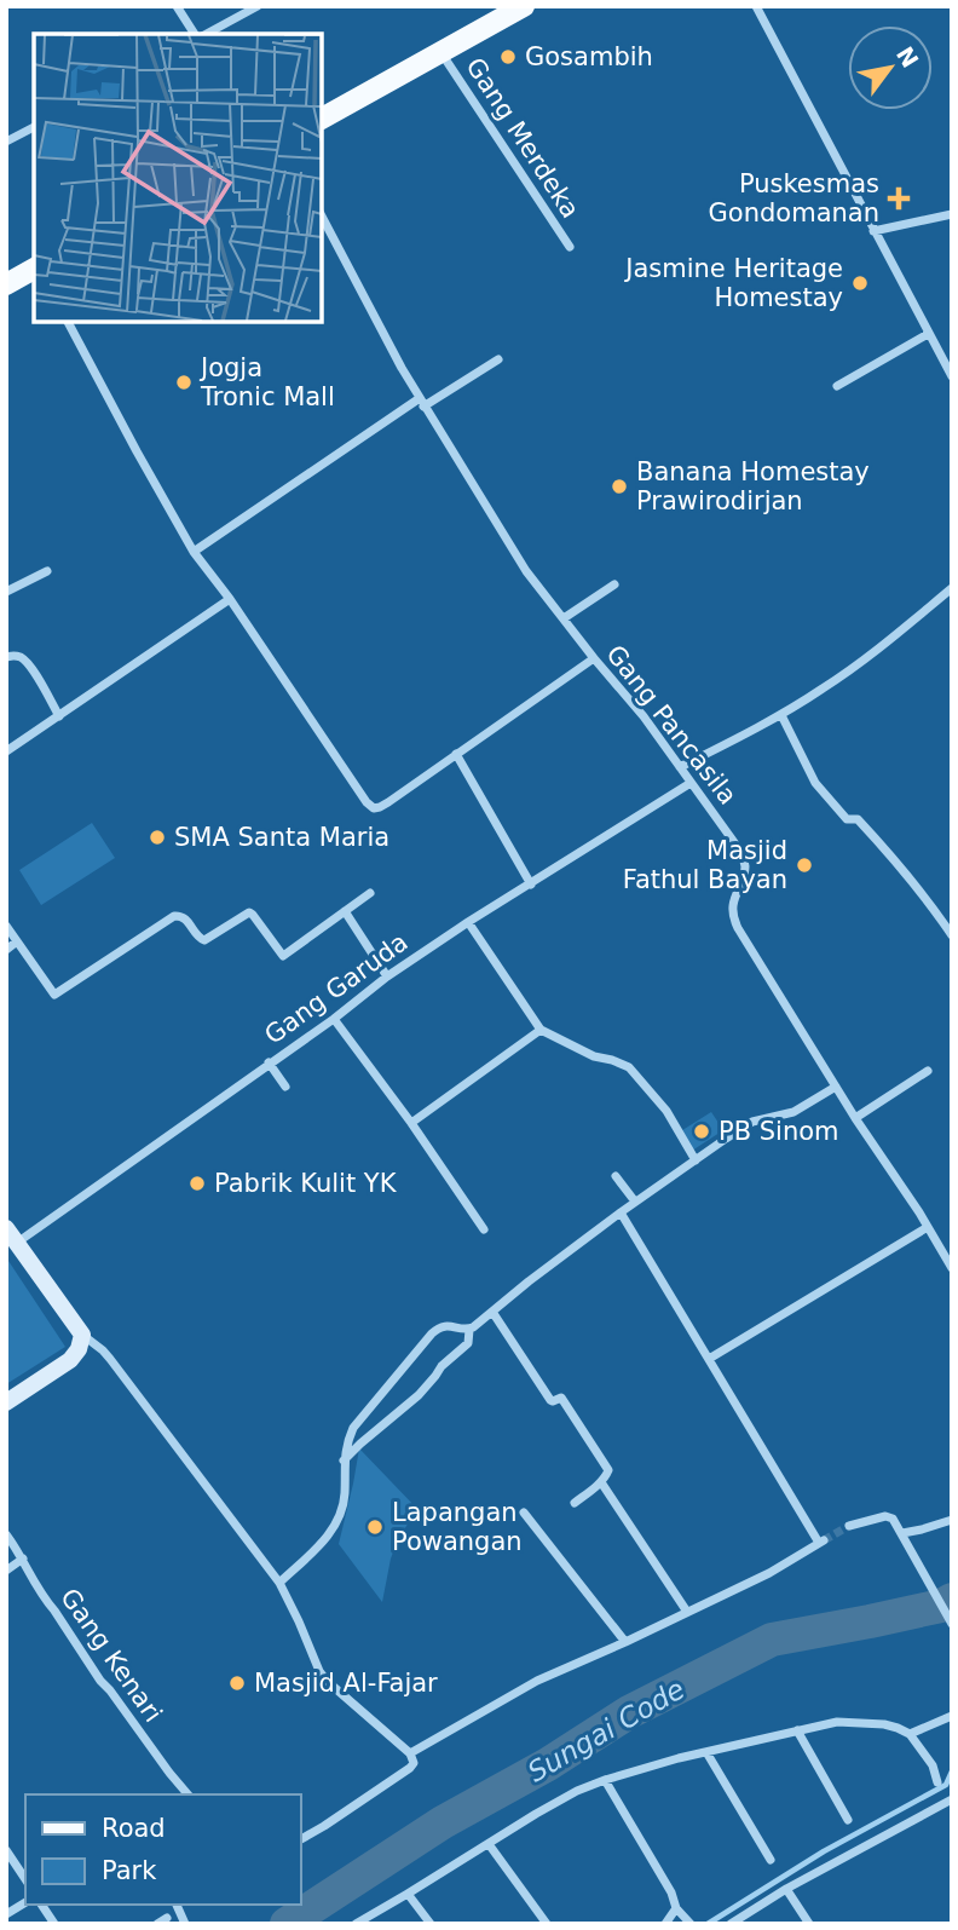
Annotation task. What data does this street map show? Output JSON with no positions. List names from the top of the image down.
{
  "streets": {
    "street": [
      "Gang Merdeka",
      "Gang Pancasila",
      "Gang Garuda",
      "Gang Kenari"
    ]
  },
  "crossings": [
    ["Gang Pancasila", "Gang Garuda"]
  ],
  "water": ["Sungai Code"],
  "places": {
    "other": [
      "Gosambih",
      "Jasmine Heritage Homestay",
      "Jogja Tronic Mall",
      "Banana Homestay Prawirodirjan",
      "SMA Santa Maria",
      "Masjid Fathul Bayan",
      "PB Sinom",
      "Pabrik Kulit YK",
      "Lapangan Powangan",
      "Masjid Al-Fajar"
    ],
    "health": ["Puskesmas Gondomanan"]
  },
  "legend": ["Road", "Park"],
  "north": "top right"
}
